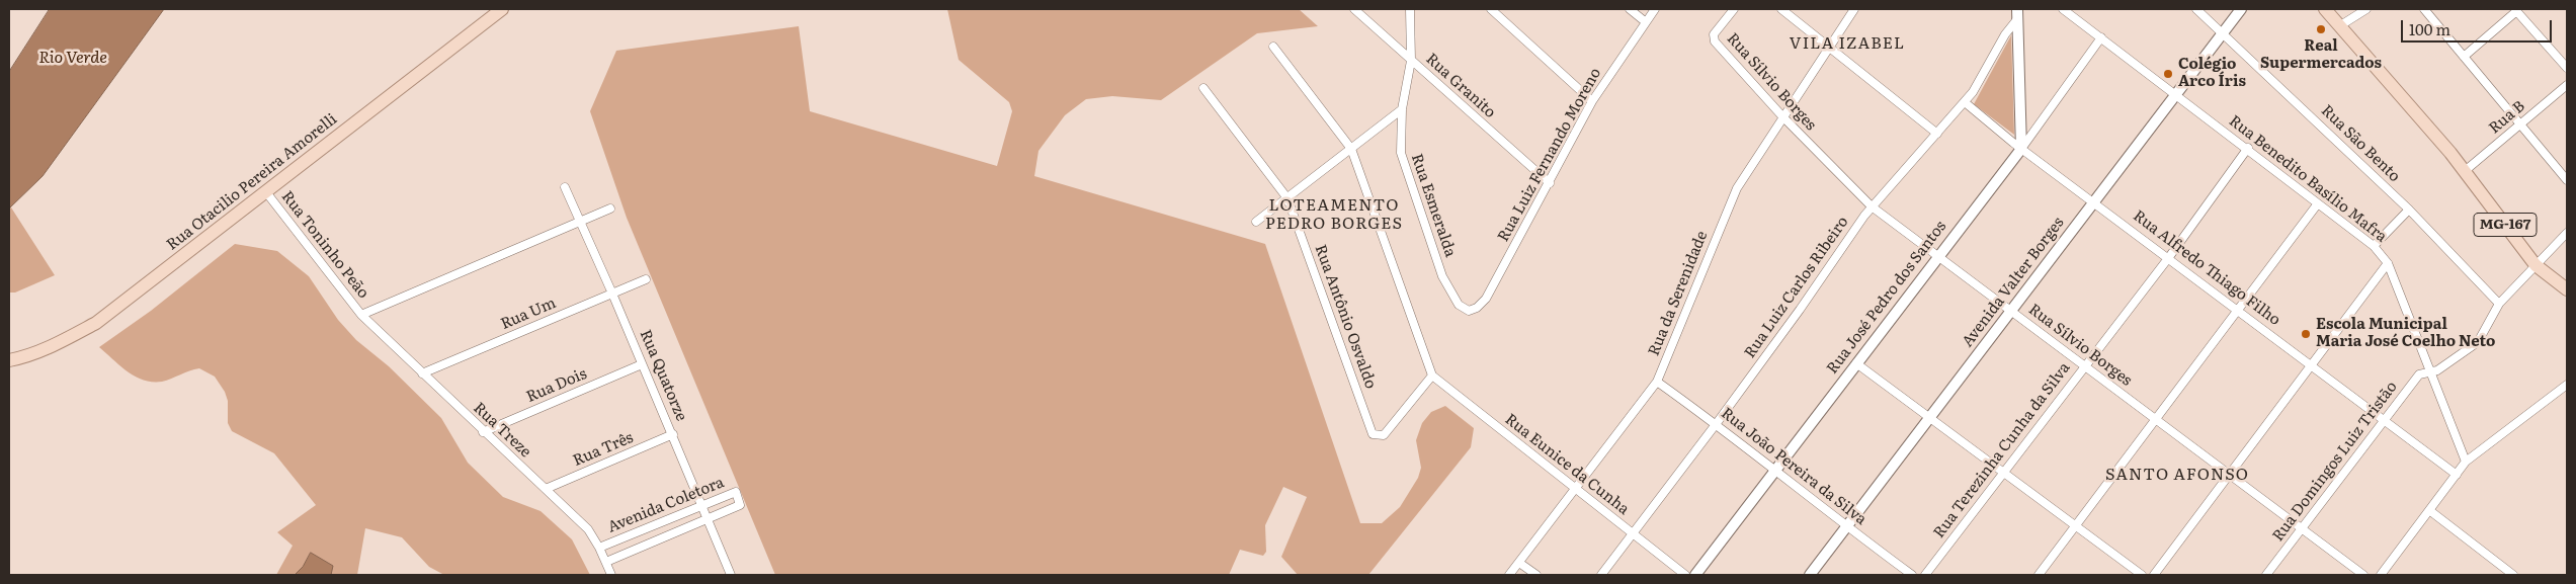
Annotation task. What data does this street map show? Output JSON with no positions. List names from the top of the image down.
{
  "streets": {
    "main road": ["Rua Otacilio Pereira Amorelli", "MG-167"],
    "street": [
      "Rua Sílvio Borges",
      "Rua Granito",
      "Rua B",
      "Rua São Bento",
      "Rua Luiz Fernando Moreno",
      "Rua Benedito Basílio Mafra",
      "Rua Esmeralda",
      "Rua Toninho Peão",
      "Rua Alfredo Thiago Filho",
      "Avenida Valter Borges",
      "Rua Luiz Carlos Ribeiro",
      "Rua da Serenidade",
      "Rua José Pedro dos Santos",
      "Rua Um",
      "Rua Antônio Osvaldo",
      "Rua Quatorze",
      "Rua Dois",
      "Rua Treze",
      "Rua Três",
      "Rua Terezinha Cunha da Silva",
      "Rua Domingos Luiz Tristão",
      "Rua Eunice da Cunha",
      "Rua João Pereira da Silva",
      "Avenida Coletora"
    ]
  },
  "crossings": [
    ["Rua Sílvio Borges", "Avenida Valter Borges"],
    ["Rua Sílvio Borges", "Rua Luiz Carlos Ribeiro"],
    ["Rua Sílvio Borges", "Rua da Serenidade"],
    ["Rua Sílvio Borges", "Rua José Pedro dos Santos"],
    ["Rua Sílvio Borges", "Rua Terezinha Cunha da Silva"],
    ["Rua Sílvio Borges", "Rua Domingos Luiz Tristão"],
    ["Rua Granito", "Rua Luiz Fernando Moreno"],
    ["Rua Granito", "Rua Esmeralda"],
    ["Rua B", "MG-167"],
    ["Rua São Bento", "Avenida Valter Borges"],
    ["Rua São Bento", "Rua Domingos Luiz Tristão"],
    ["Rua Luiz Fernando Moreno", "Rua Esmeralda"],
    ["Rua Benedito Basílio Mafra", "Avenida Valter Borges"],
    ["Rua Benedito Basílio Mafra", "Rua José Pedro dos Santos"],
    ["Rua Benedito Basílio Mafra", "Rua Terezinha Cunha da Silva"],
    ["Rua Benedito Basílio Mafra", "Rua Domingos Luiz Tristão"],
    ["Rua Otacilio Pereira Amorelli", "Rua Toninho Peão"],
    ["MG-167", "Rua Domingos Luiz Tristão"],
    ["Rua Toninho Peão", "Rua Treze"],
    ["Rua Alfredo Thiago Filho", "Avenida Valter Borges"],
    ["Rua Alfredo Thiago Filho", "Rua Luiz Carlos Ribeiro"],
    ["Rua Alfredo Thiago Filho", "Rua José Pedro dos Santos"],
    ["Rua Alfredo Thiago Filho", "Rua Terezinha Cunha da Silva"],
    ["Rua Alfredo Thiago Filho", "Rua Domingos Luiz Tristão"],
    ["Avenida Valter Borges", "Rua João Pereira da Silva"],
    ["Rua Luiz Carlos Ribeiro", "Rua Eunice da Cunha"],
    ["Rua Luiz Carlos Ribeiro", "Rua João Pereira da Silva"],
    ["Rua da Serenidade", "Rua Eunice da Cunha"],
    ["Rua da Serenidade", "Rua João Pereira da Silva"],
    ["Rua José Pedro dos Santos", "Rua João Pereira da Silva"],
    ["Rua Um", "Rua Quatorze"],
    ["Rua Um", "Rua Treze"],
    ["Rua Antônio Osvaldo", "Rua Eunice da Cunha"],
    ["Rua Quatorze", "Rua Dois"],
    ["Rua Quatorze", "Rua Três"],
    ["Rua Quatorze", "Avenida Coletora"],
    ["Rua Dois", "Rua Treze"],
    ["Rua Treze", "Rua Três"],
    ["Rua Treze", "Avenida Coletora"]
  ],
  "districts": ["VILA IZABEL", "LOTEAMENTO PEDRO BORGES", "SANTO AFONSO"],
  "water": ["Rio Verde"],
  "places": ["Real Supermercados", "Colégio Arco Íris", "Escola Municipal Maria José Coelho Neto"],
  "scale_bar": "100 m"
}
